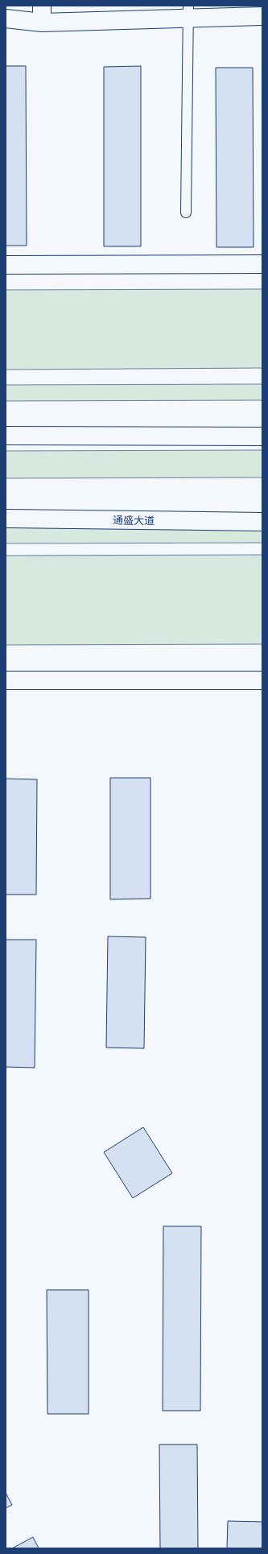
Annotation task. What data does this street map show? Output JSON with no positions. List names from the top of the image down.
{
  "streets": {
    "street": ["通盛大道"]
  }
}
